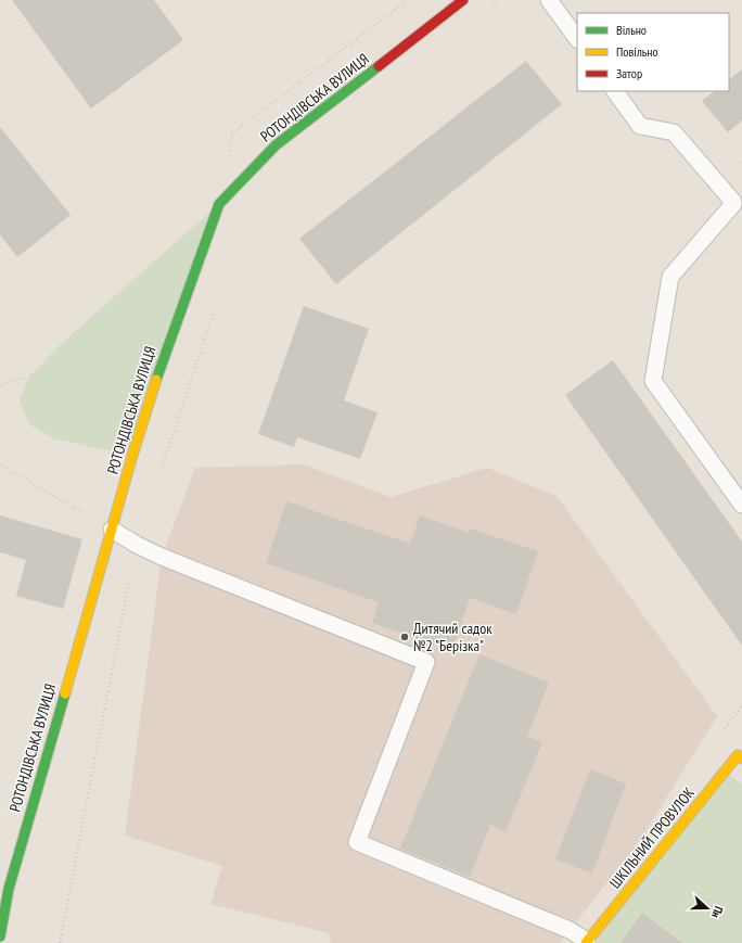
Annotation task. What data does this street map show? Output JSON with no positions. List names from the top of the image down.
{
  "streets": {
    "street": ["РОТОНДІВСЬКА ВУЛИЦЯ", "ШКІЛЬНИЙ ПРОВУЛОК"]
  },
  "places": ["Дитячий садок №2 \"Берізка\""],
  "legend": ["Вільно", "Повільно", "Затор"],
  "north": "right"
}
